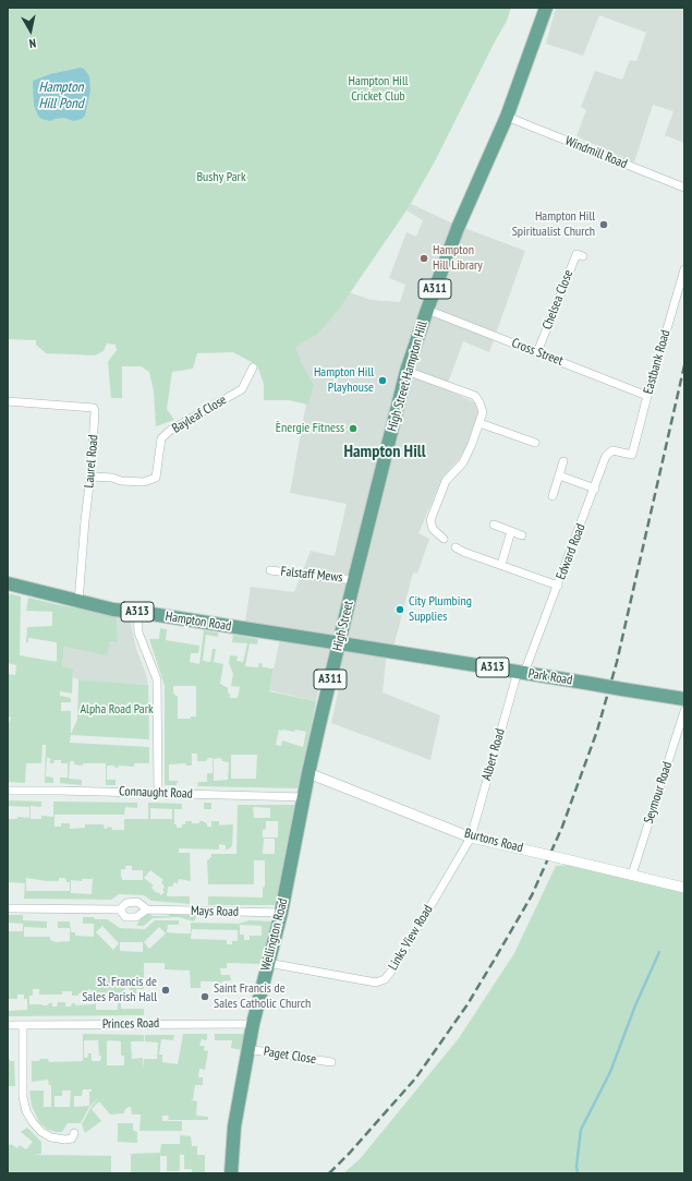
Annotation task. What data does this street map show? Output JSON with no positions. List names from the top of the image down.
{
  "streets": {
    "main road": [
      "A311",
      "High Street Hampton Hill",
      "A313",
      "Hampton Road",
      "High Street",
      "Park Road",
      "Wellington Road"
    ],
    "street": [
      "Windmill Road",
      "Chelsea Close",
      "Cross Street",
      "Eastbank Road",
      "Bayleaf Close",
      "Laurel Road",
      "Edward Road",
      "Falstaff Mews",
      "Albert Road",
      "Connaught Road",
      "Seymour Road",
      "Burtons Road",
      "Mays Road",
      "Links View Road",
      "Princes Road",
      "Paget Close"
    ]
  },
  "crossings": [
    ["Windmill Road", "High Street Hampton Hill"],
    ["Chelsea Close", "Cross Street"],
    ["Cross Street", "Eastbank Road"],
    ["Cross Street", "High Street Hampton Hill"],
    ["Eastbank Road", "Edward Road"],
    ["High Street Hampton Hill", "Falstaff Mews"],
    ["High Street Hampton Hill", "High Street"],
    ["Bayleaf Close", "Laurel Road"],
    ["Laurel Road", "Hampton Road"],
    ["Edward Road", "Park Road"],
    ["Edward Road", "Albert Road"],
    ["Falstaff Mews", "High Street"],
    ["Hampton Road", "High Street"],
    ["Hampton Road", "Park Road"],
    ["High Street", "Park Road"],
    ["High Street", "Burtons Road"],
    ["High Street", "Wellington Road"],
    ["Park Road", "Albert Road"],
    ["Albert Road", "Burtons Road"],
    ["Albert Road", "Links View Road"],
    ["Connaught Road", "Wellington Road"],
    ["Seymour Road", "Burtons Road"],
    ["Burtons Road", "Wellington Road"],
    ["Burtons Road", "Links View Road"],
    ["Mays Road", "Wellington Road"],
    ["Wellington Road", "Links View Road"],
    ["Wellington Road", "Princes Road"],
    ["Wellington Road", "Paget Close"]
  ],
  "districts": ["Hampton Hill"],
  "water": ["Hampton Hill Pond"],
  "parks": ["Hampton Hill Cricket Club", "Bushy Park", "Alpha Road Park"],
  "places": [
    "Hampton Hill Spiritualist Church",
    "Hampton Hill Library",
    "Hampton Hill Playhouse",
    "Ènergie Fitness",
    "City Plumbing Supplies",
    "St. Francis de Sales Parish Hall",
    "Saint Francis de Sales Catholic Church"
  ],
  "north": "bottom"
}
